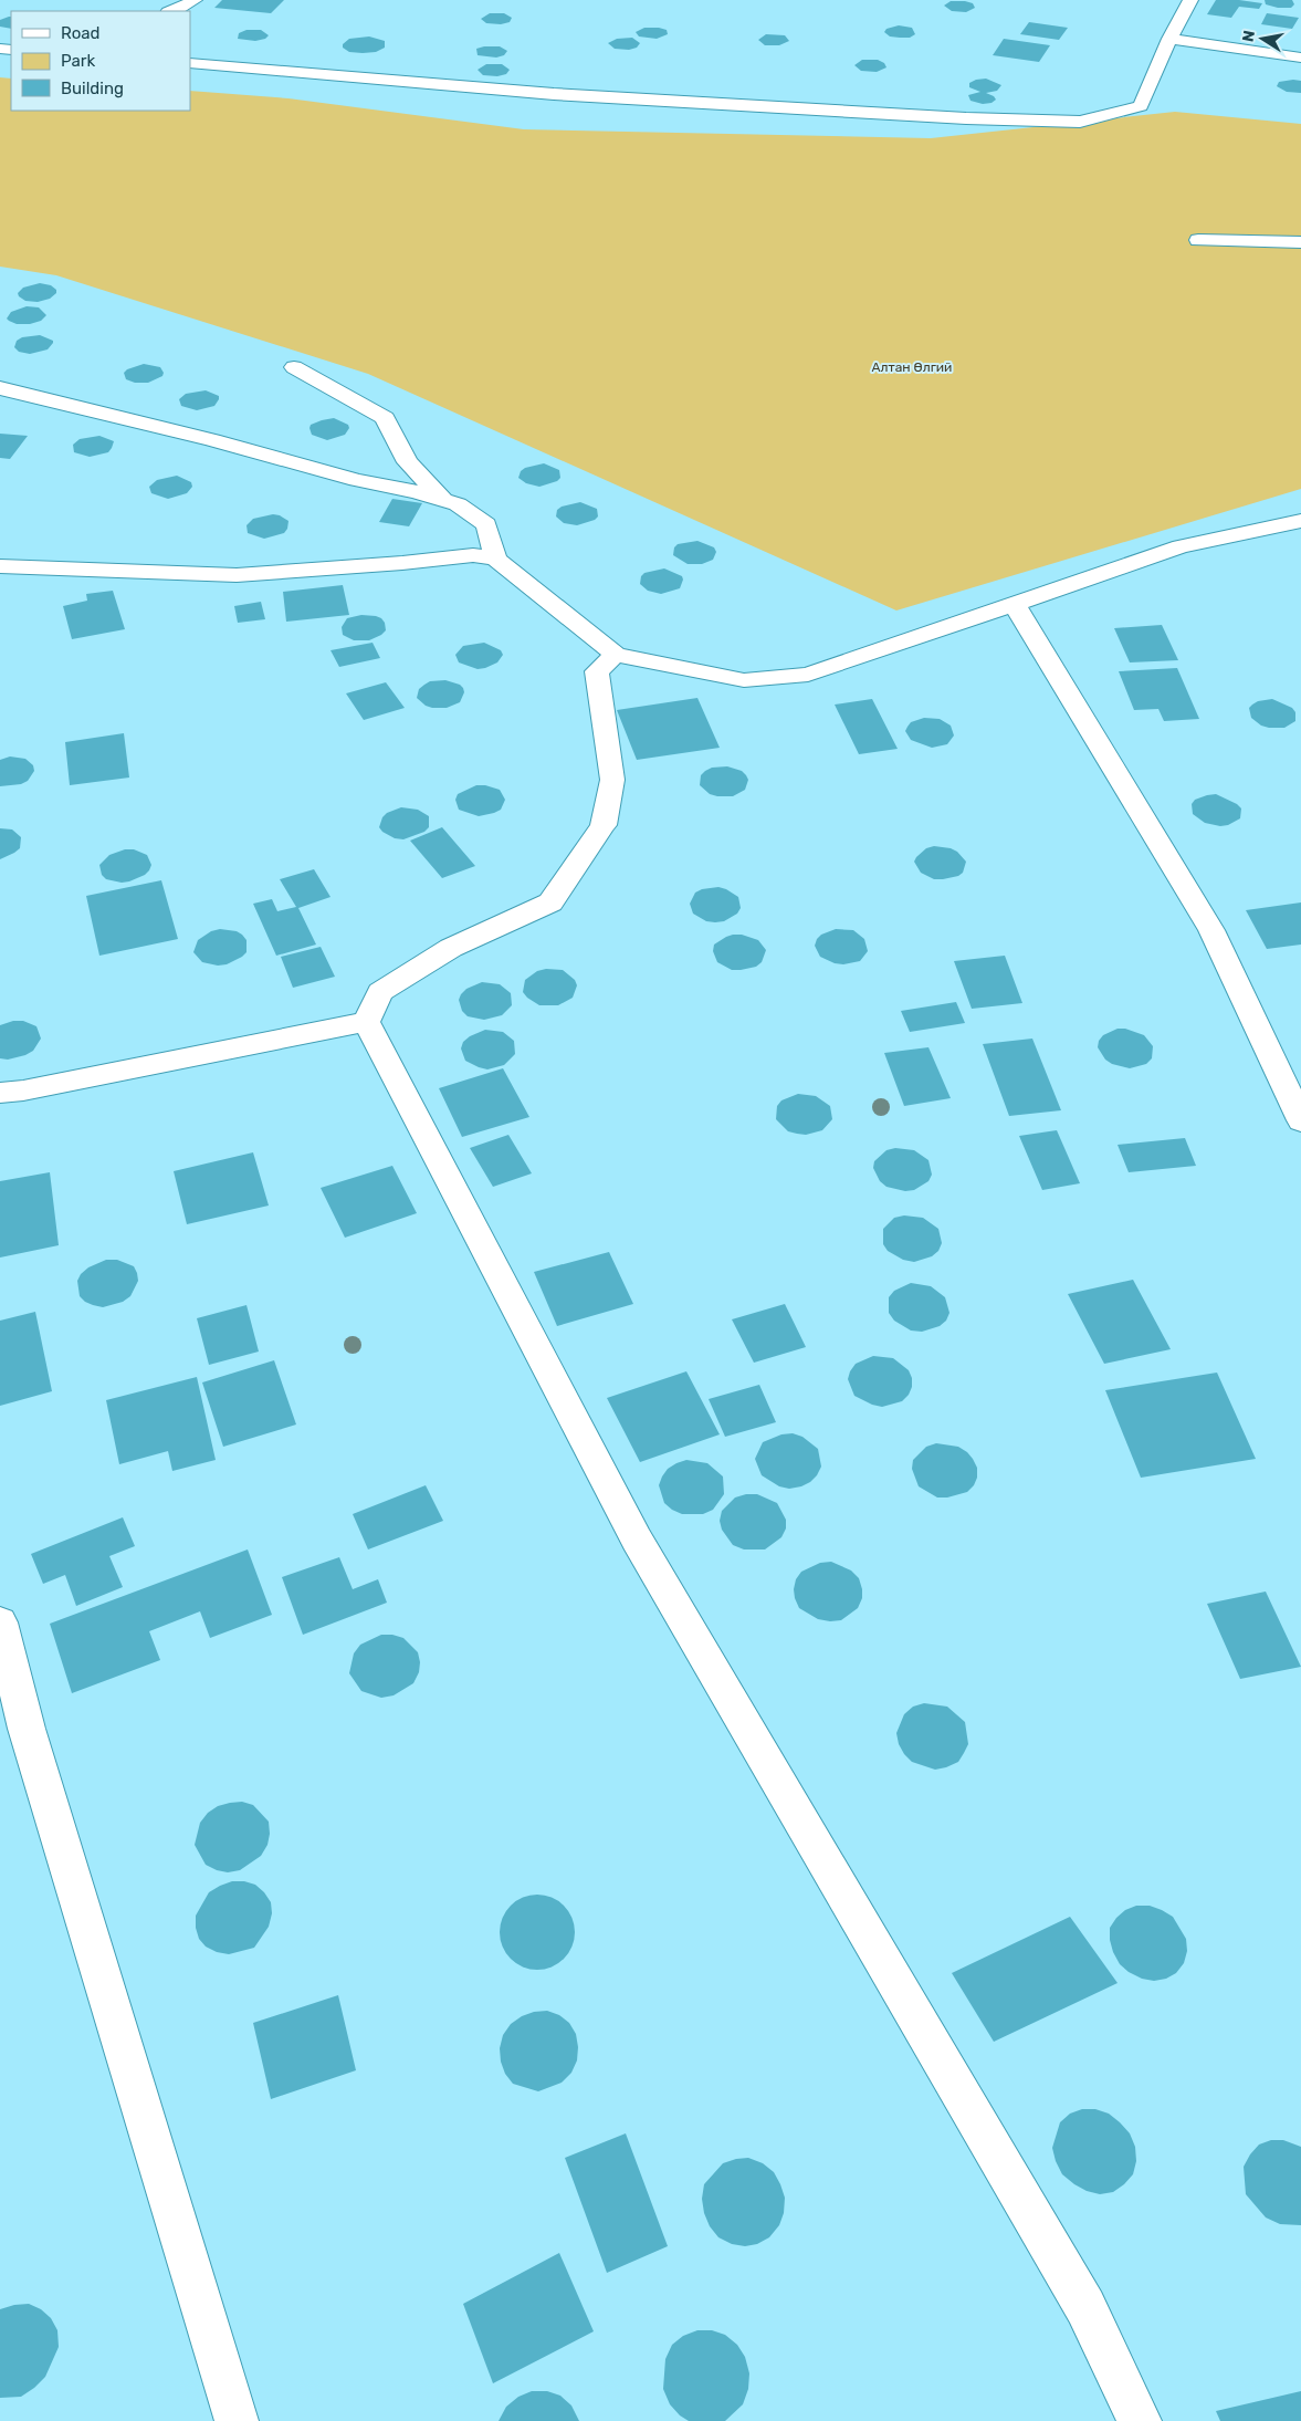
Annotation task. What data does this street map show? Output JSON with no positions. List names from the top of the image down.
{
  "parks": ["Алтан Өлгий"],
  "legend": ["Road", "Park", "Building"],
  "north": "left"
}
